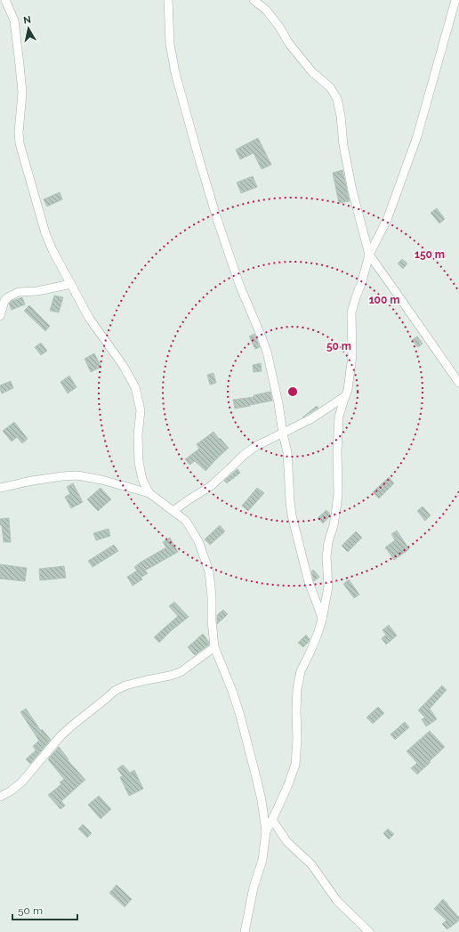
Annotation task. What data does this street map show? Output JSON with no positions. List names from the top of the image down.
{
  "scale_bar": "50 m",
  "north": "top",
  "rings": ["150 m", "100 m", "50 m"]
}
